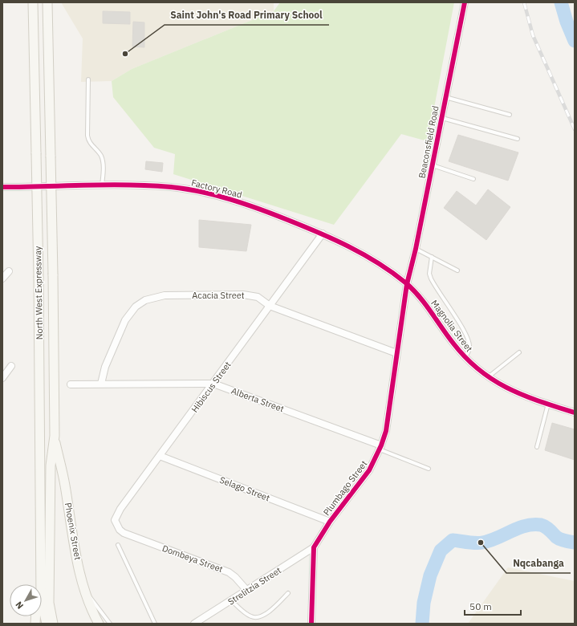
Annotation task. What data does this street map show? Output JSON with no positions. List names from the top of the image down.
{
  "streets": {
    "main road": ["North West Expressway", "Phoenix Street"],
    "street": [
      "Beaconsfield Road",
      "Factory Road",
      "Acacia Street",
      "Magnolia Street",
      "Hibiscus Street",
      "Alberta Street",
      "Plumbago Street",
      "Selago Street",
      "Dombeya Street",
      "Strelitzia Street"
    ]
  },
  "crossings": [
    ["Beaconsfield Road", "Factory Road"],
    ["Beaconsfield Road", "Magnolia Street"],
    ["Beaconsfield Road", "Plumbago Street"],
    ["Factory Road", "Magnolia Street"],
    ["Factory Road", "Hibiscus Street"],
    ["Factory Road", "Plumbago Street"],
    ["North West Expressway", "Phoenix Street"],
    ["Acacia Street", "Hibiscus Street"],
    ["Acacia Street", "Alberta Street"],
    ["Acacia Street", "Plumbago Street"],
    ["Magnolia Street", "Plumbago Street"],
    ["Hibiscus Street", "Alberta Street"],
    ["Hibiscus Street", "Selago Street"],
    ["Hibiscus Street", "Dombeya Street"],
    ["Alberta Street", "Plumbago Street"],
    ["Plumbago Street", "Selago Street"],
    ["Plumbago Street", "Strelitzia Street"],
    ["Dombeya Street", "Strelitzia Street"]
  ],
  "places": ["Saint John's Road Primary School", "Nqcabanga"],
  "scale_bar": "50 m",
  "north": "bottom left"
}
